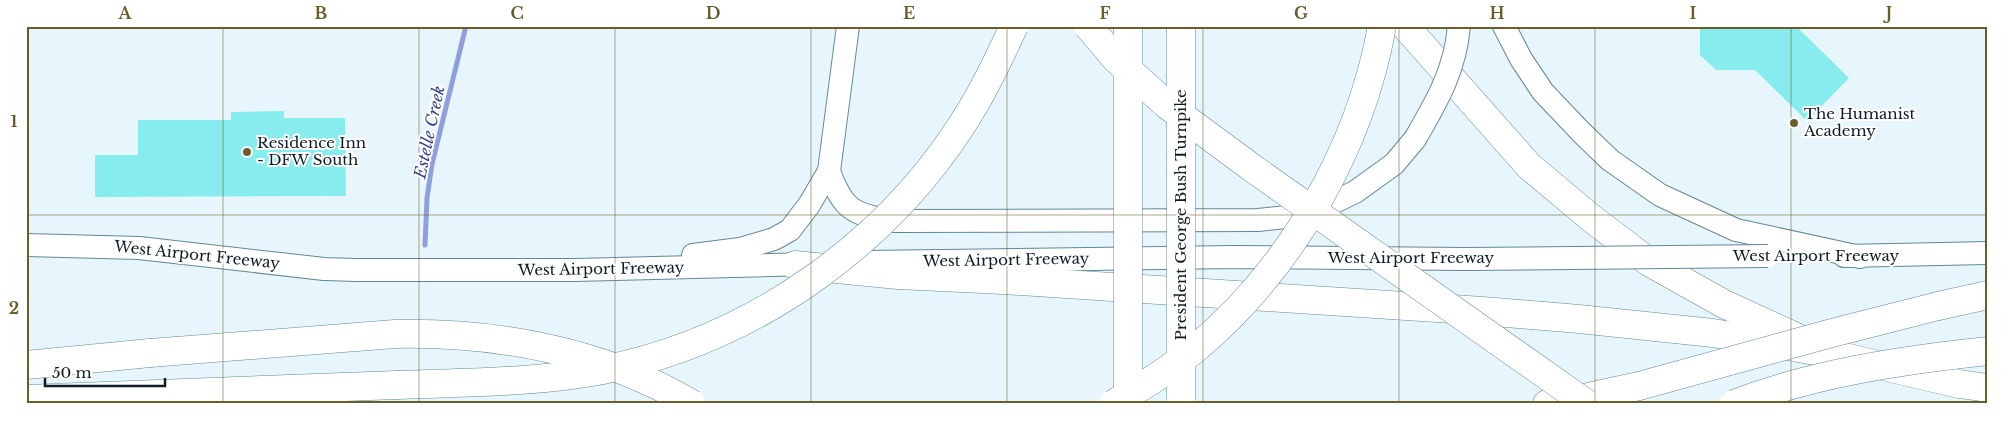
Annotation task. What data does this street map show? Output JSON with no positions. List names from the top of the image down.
{
  "streets": {
    "highway": ["President George Bush Turnpike"],
    "main road": ["West Airport Freeway"]
  },
  "water": ["Estelle Creek"],
  "places": ["The Humanist Academy", "Residence Inn - DFW South"],
  "scale_bar": "50 m",
  "grid": {
    "columns": [
      "A",
      "B",
      "C",
      "D",
      "E",
      "F",
      "G",
      "H",
      "I",
      "J"
    ],
    "rows": ["1", "2"]
  }
}
